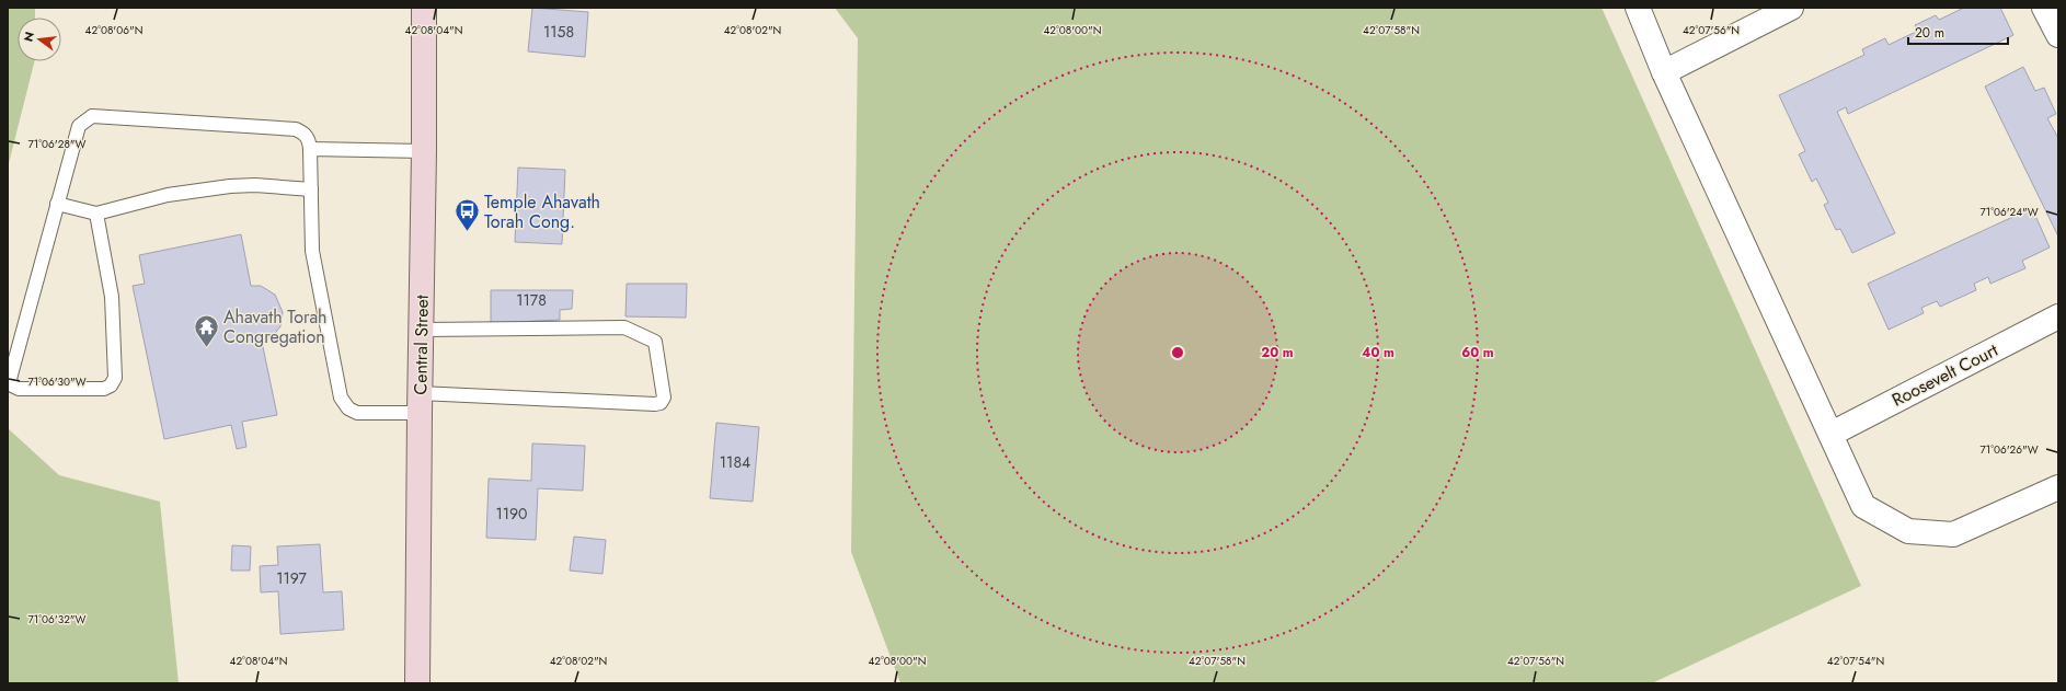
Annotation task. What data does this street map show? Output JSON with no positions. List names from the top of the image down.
{
  "streets": {
    "main road": ["Central Street"],
    "street": ["Roosevelt Court"]
  },
  "places": {
    "bus stop": ["Temple Ahavath Torah Cong."],
    "temple": ["Ahavath Torah Congregation"]
  },
  "house_numbers": [
    "1158",
    "1178",
    "1184",
    "1190",
    "1197"
  ],
  "scale_bar": "20 m",
  "north": "left",
  "coordinates": [
    "42°08'06\"N",
    "42°08'04\"N",
    "42°08'02\"N",
    "42°08'00\"N",
    "42°07'58\"N",
    "42°07'56\"N",
    "71°06'28\"W",
    "71°06'24\"W",
    "71°06'30\"W",
    "71°06'26\"W",
    "71°06'32\"W",
    "42°07'54\"N"
  ],
  "rings": ["20 m", "40 m", "60 m"]
}
